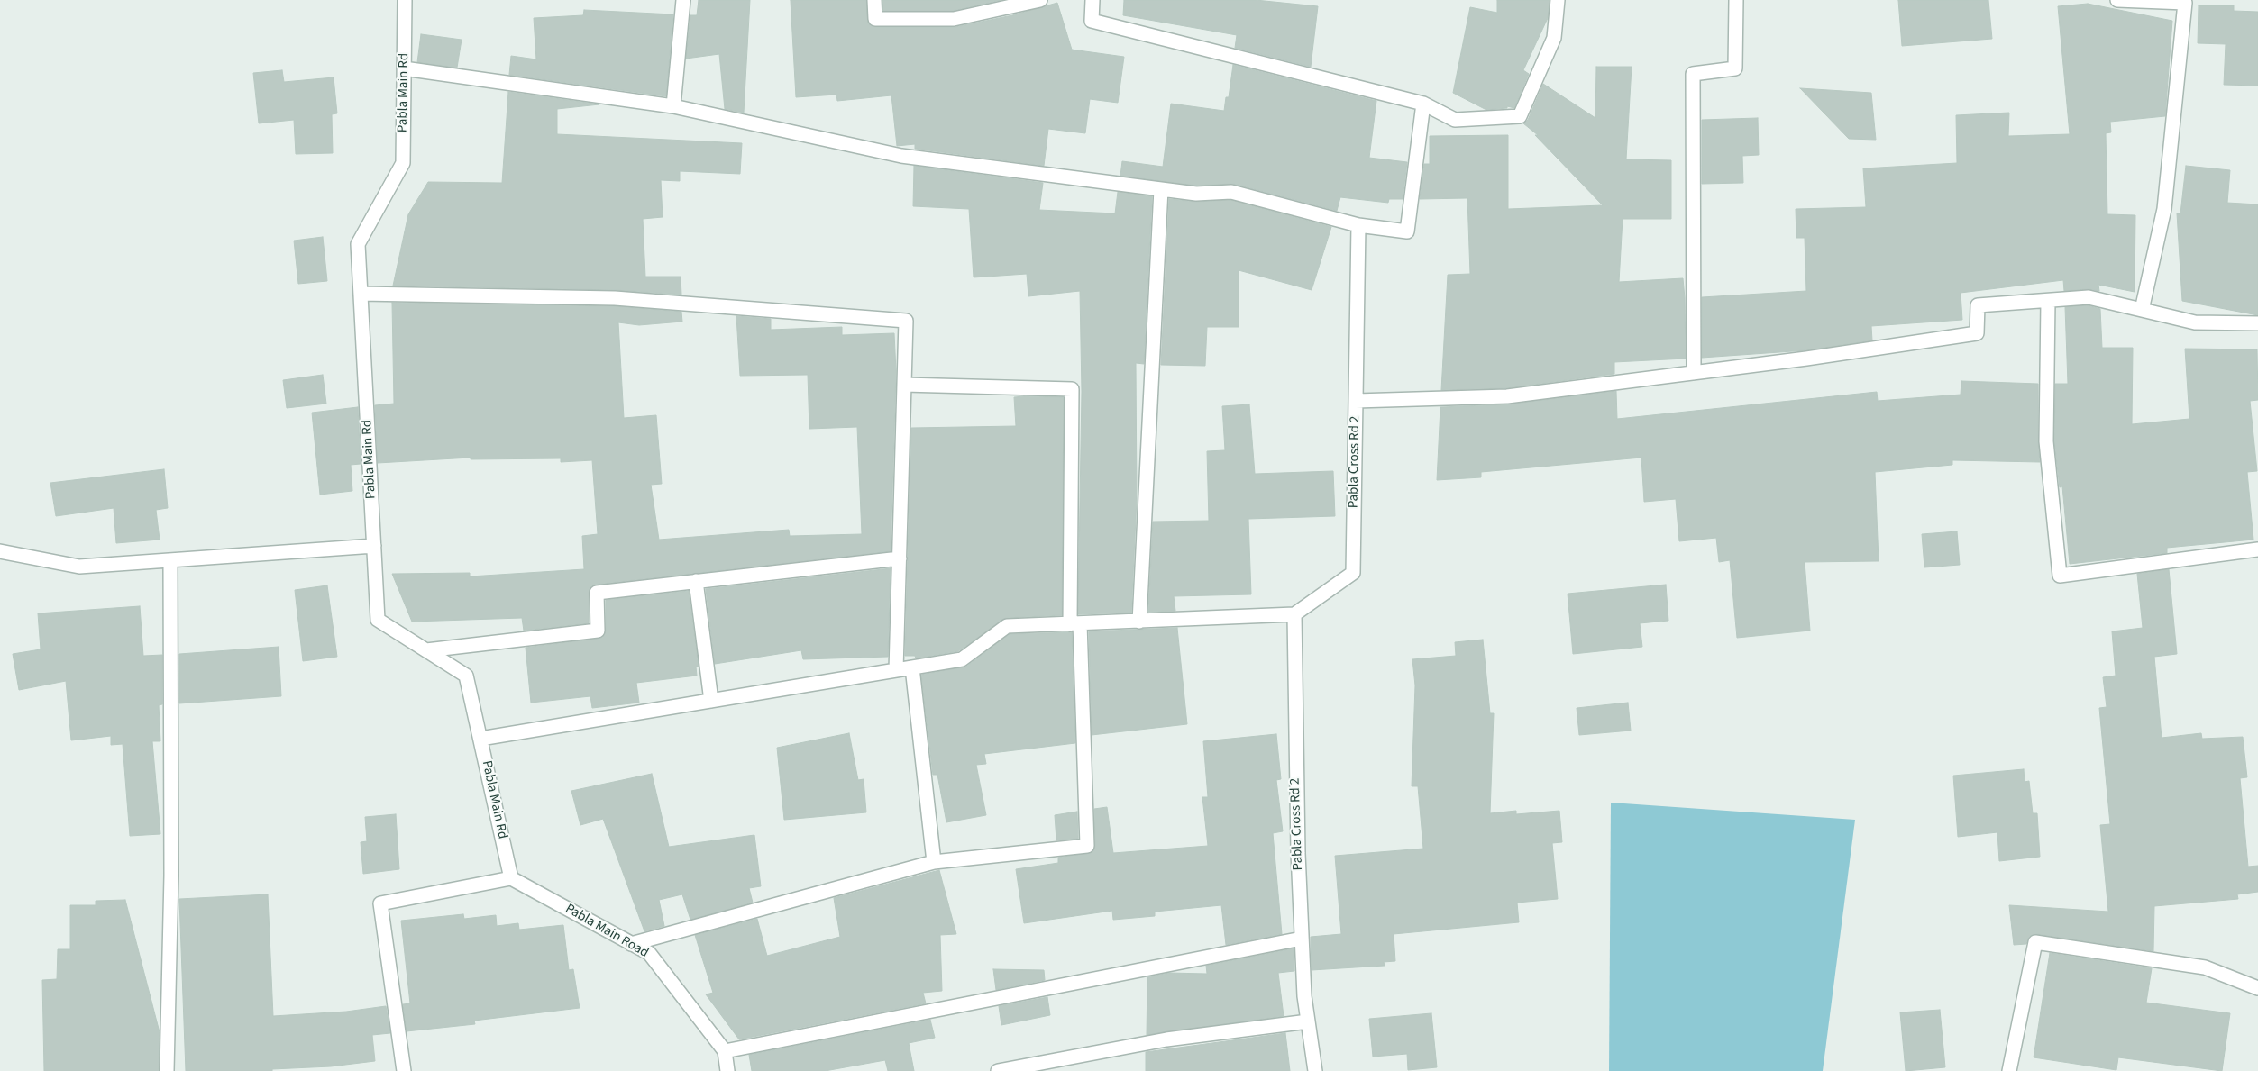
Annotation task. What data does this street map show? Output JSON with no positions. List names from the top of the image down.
{
  "streets": {
    "street": ["Pabla Main Rd", "Pabla Cross Rd 2", "Pabla Main Road"]
  },
  "crossings": [
    ["Pabla Main Rd", "Pabla Main Road"]
  ]
}
